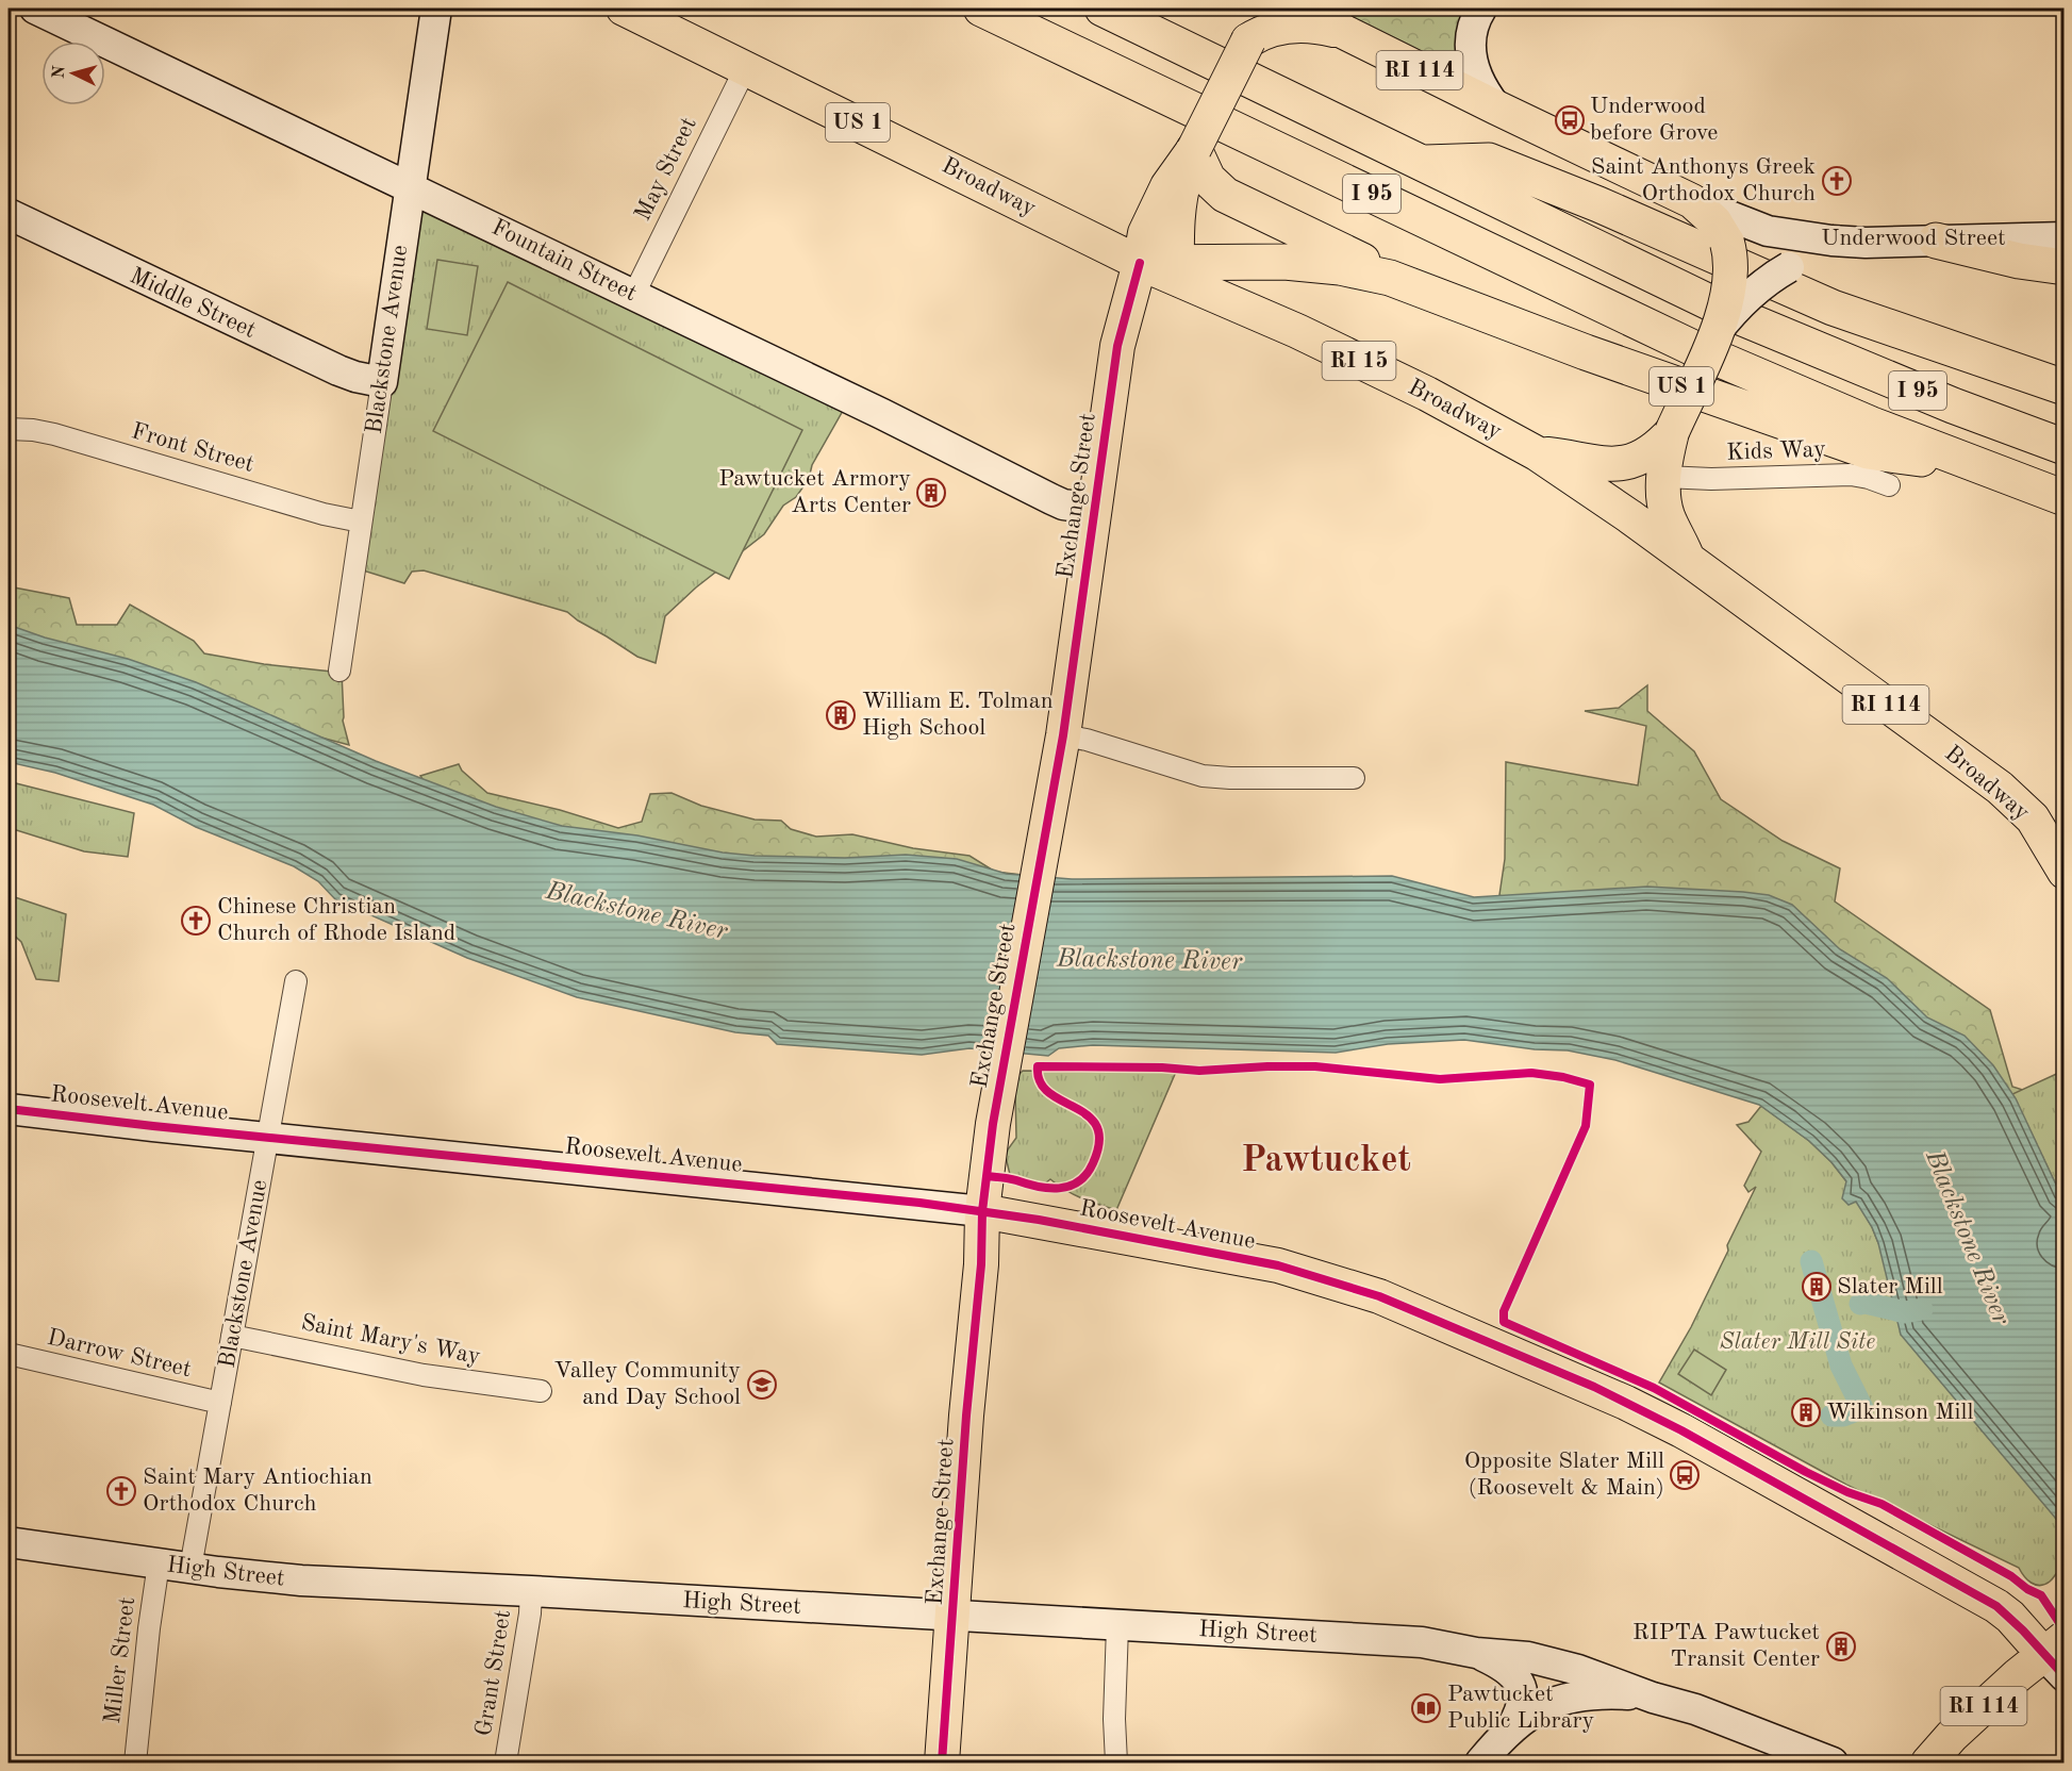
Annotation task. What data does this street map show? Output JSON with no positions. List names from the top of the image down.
{
  "streets": {
    "highway": ["US 1", "I 95"],
    "main road": [
      "RI 114",
      "Broadway",
      "RI 15",
      "Exchange Street",
      "Roosevelt Avenue"
    ],
    "street": [
      "May Street",
      "Underwood Street",
      "Fountain Street",
      "Middle Street",
      "Blackstone Avenue",
      "Front Street",
      "Kids Way",
      "Saint Mary's Way",
      "Darrow Street",
      "High Street",
      "Miller Street",
      "Grant Street"
    ]
  },
  "crossings": [
    ["RI 114", "Roosevelt Avenue"],
    ["US 1", "Broadway"],
    ["US 1", "I 95"],
    ["US 1", "Exchange Street"],
    ["May Street", "Broadway"],
    ["May Street", "Fountain Street"],
    ["Broadway", "Exchange Street"],
    ["Fountain Street", "Blackstone Avenue"],
    ["Fountain Street", "Exchange Street"],
    ["Middle Street", "Blackstone Avenue"],
    ["Blackstone Avenue", "Front Street"],
    ["Blackstone Avenue", "Roosevelt Avenue"],
    ["Blackstone Avenue", "Saint Mary's Way"],
    ["Blackstone Avenue", "Darrow Street"],
    ["Blackstone Avenue", "High Street"],
    ["Exchange Street", "Roosevelt Avenue"],
    ["Exchange Street", "High Street"],
    ["High Street", "Miller Street"],
    ["High Street", "Grant Street"]
  ],
  "districts": ["Pawtucket"],
  "water": ["Blackstone River"],
  "parks": ["Slater Mill Site"],
  "places": {
    "bus stop": ["Underwood before Grove", "Opposite Slater Mill (Roosevelt & Main)"],
    "church": ["Saint Anthonys Greek Orthodox Church", "Chinese Christian Church of Rhode Island", "Saint Mary Antiochian Orthodox Church"],
    "building": [
      "Pawtucket Armory Arts Center",
      "William E. Tolman High School",
      "Slater Mill",
      "Wilkinson Mill",
      "RIPTA Pawtucket Transit Center"
    ],
    "school or university": ["Valley Community and Day School"],
    "library": ["Pawtucket Public Library"]
  },
  "north": "left"
}
